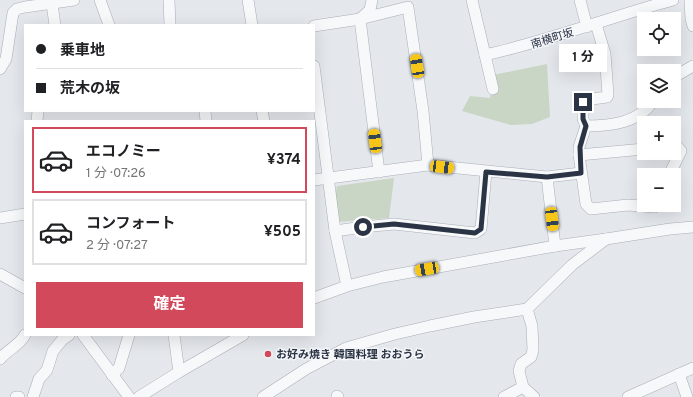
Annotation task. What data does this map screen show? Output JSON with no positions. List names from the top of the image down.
{
  "streets": {
    "street": ["南横町坂"]
  },
  "places": ["お好み焼き 韓国料理 おおうら"],
  "page": {
    "map_buttons": ["+", "−"],
    "banner": ["乗車地", "荒木の坂"],
    "bubble": "1 分",
    "list": [
      {
        "name": "エコノミー",
        "note": "1 分 · 07:26",
        "value": "¥374"
      },
      {
        "name": "コンフォート",
        "note": "2 分 · 07:27",
        "value": "¥505"
      }
    ],
    "buttons": "確定"
  }
}
